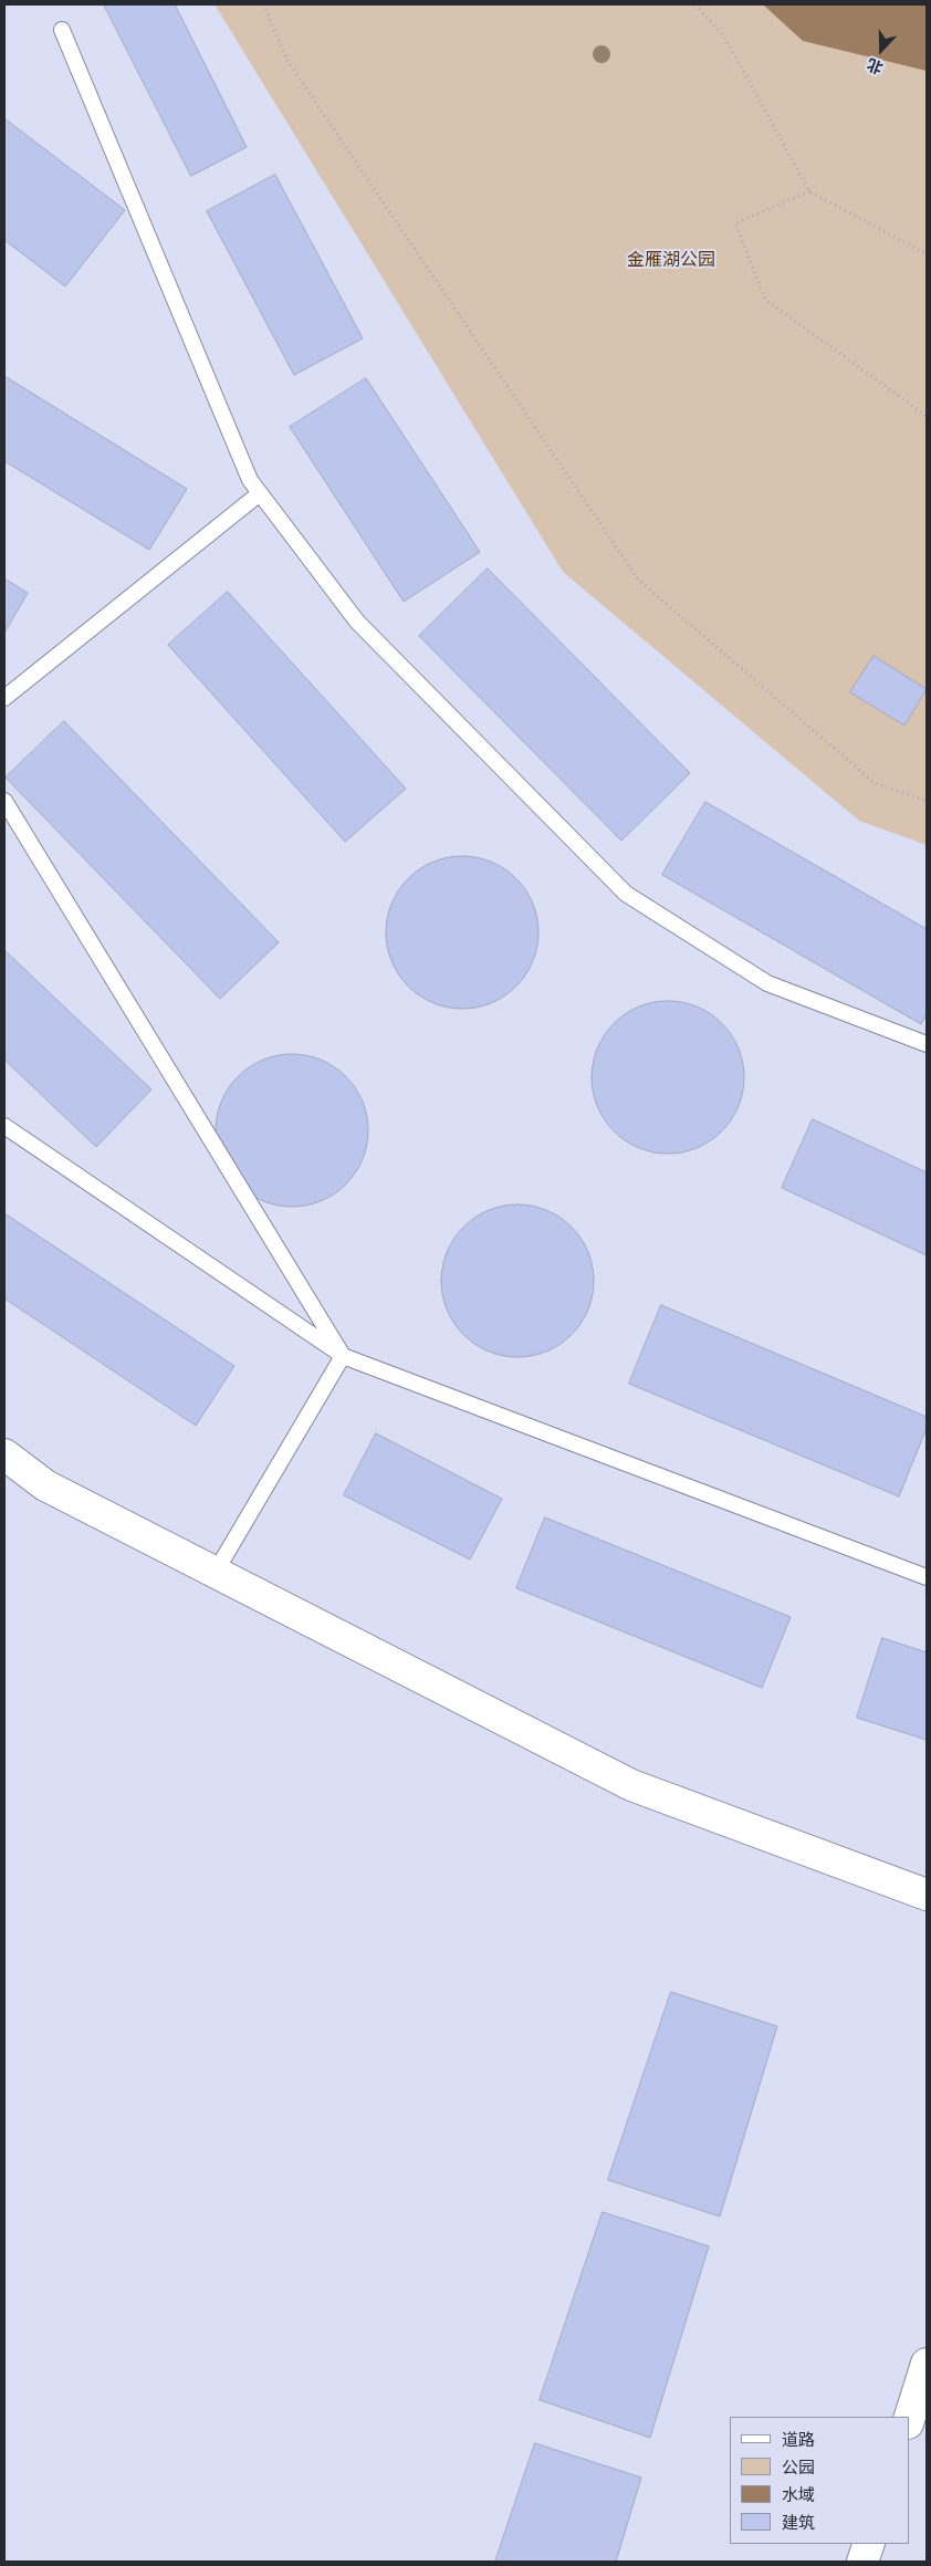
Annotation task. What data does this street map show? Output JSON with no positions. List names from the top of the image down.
{
  "parks": ["金雁湖公园"],
  "legend": [
    "道路",
    "公园",
    "水域",
    "建筑"
  ],
  "north": "bottom"
}
